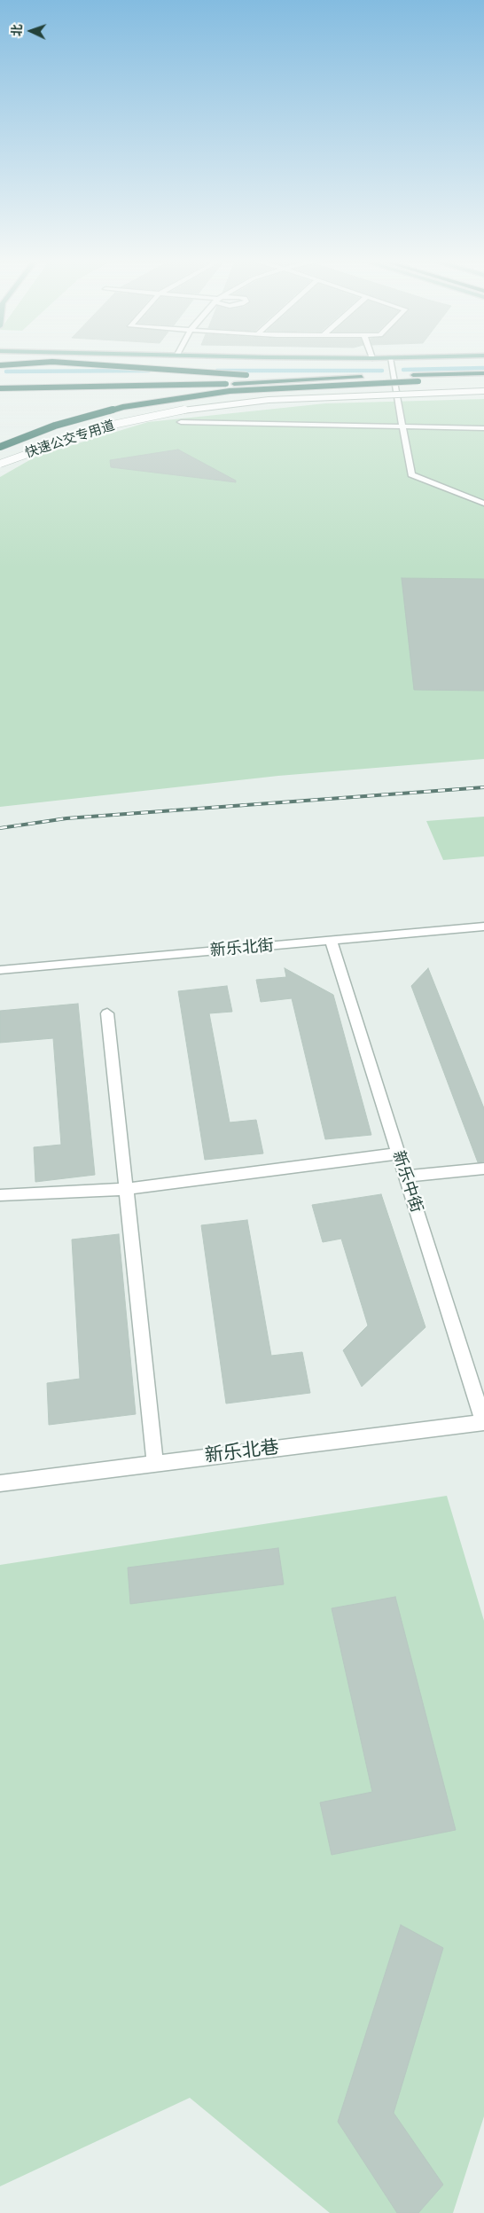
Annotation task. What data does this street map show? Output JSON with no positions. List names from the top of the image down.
{
  "streets": {
    "street": [
      "快速公交专用道",
      "新乐北街",
      "新乐中街",
      "新乐北巷"
    ]
  },
  "crossings": [
    ["新乐北街", "新乐中街"],
    ["新乐中街", "新乐北巷"]
  ],
  "north": "left"
}
